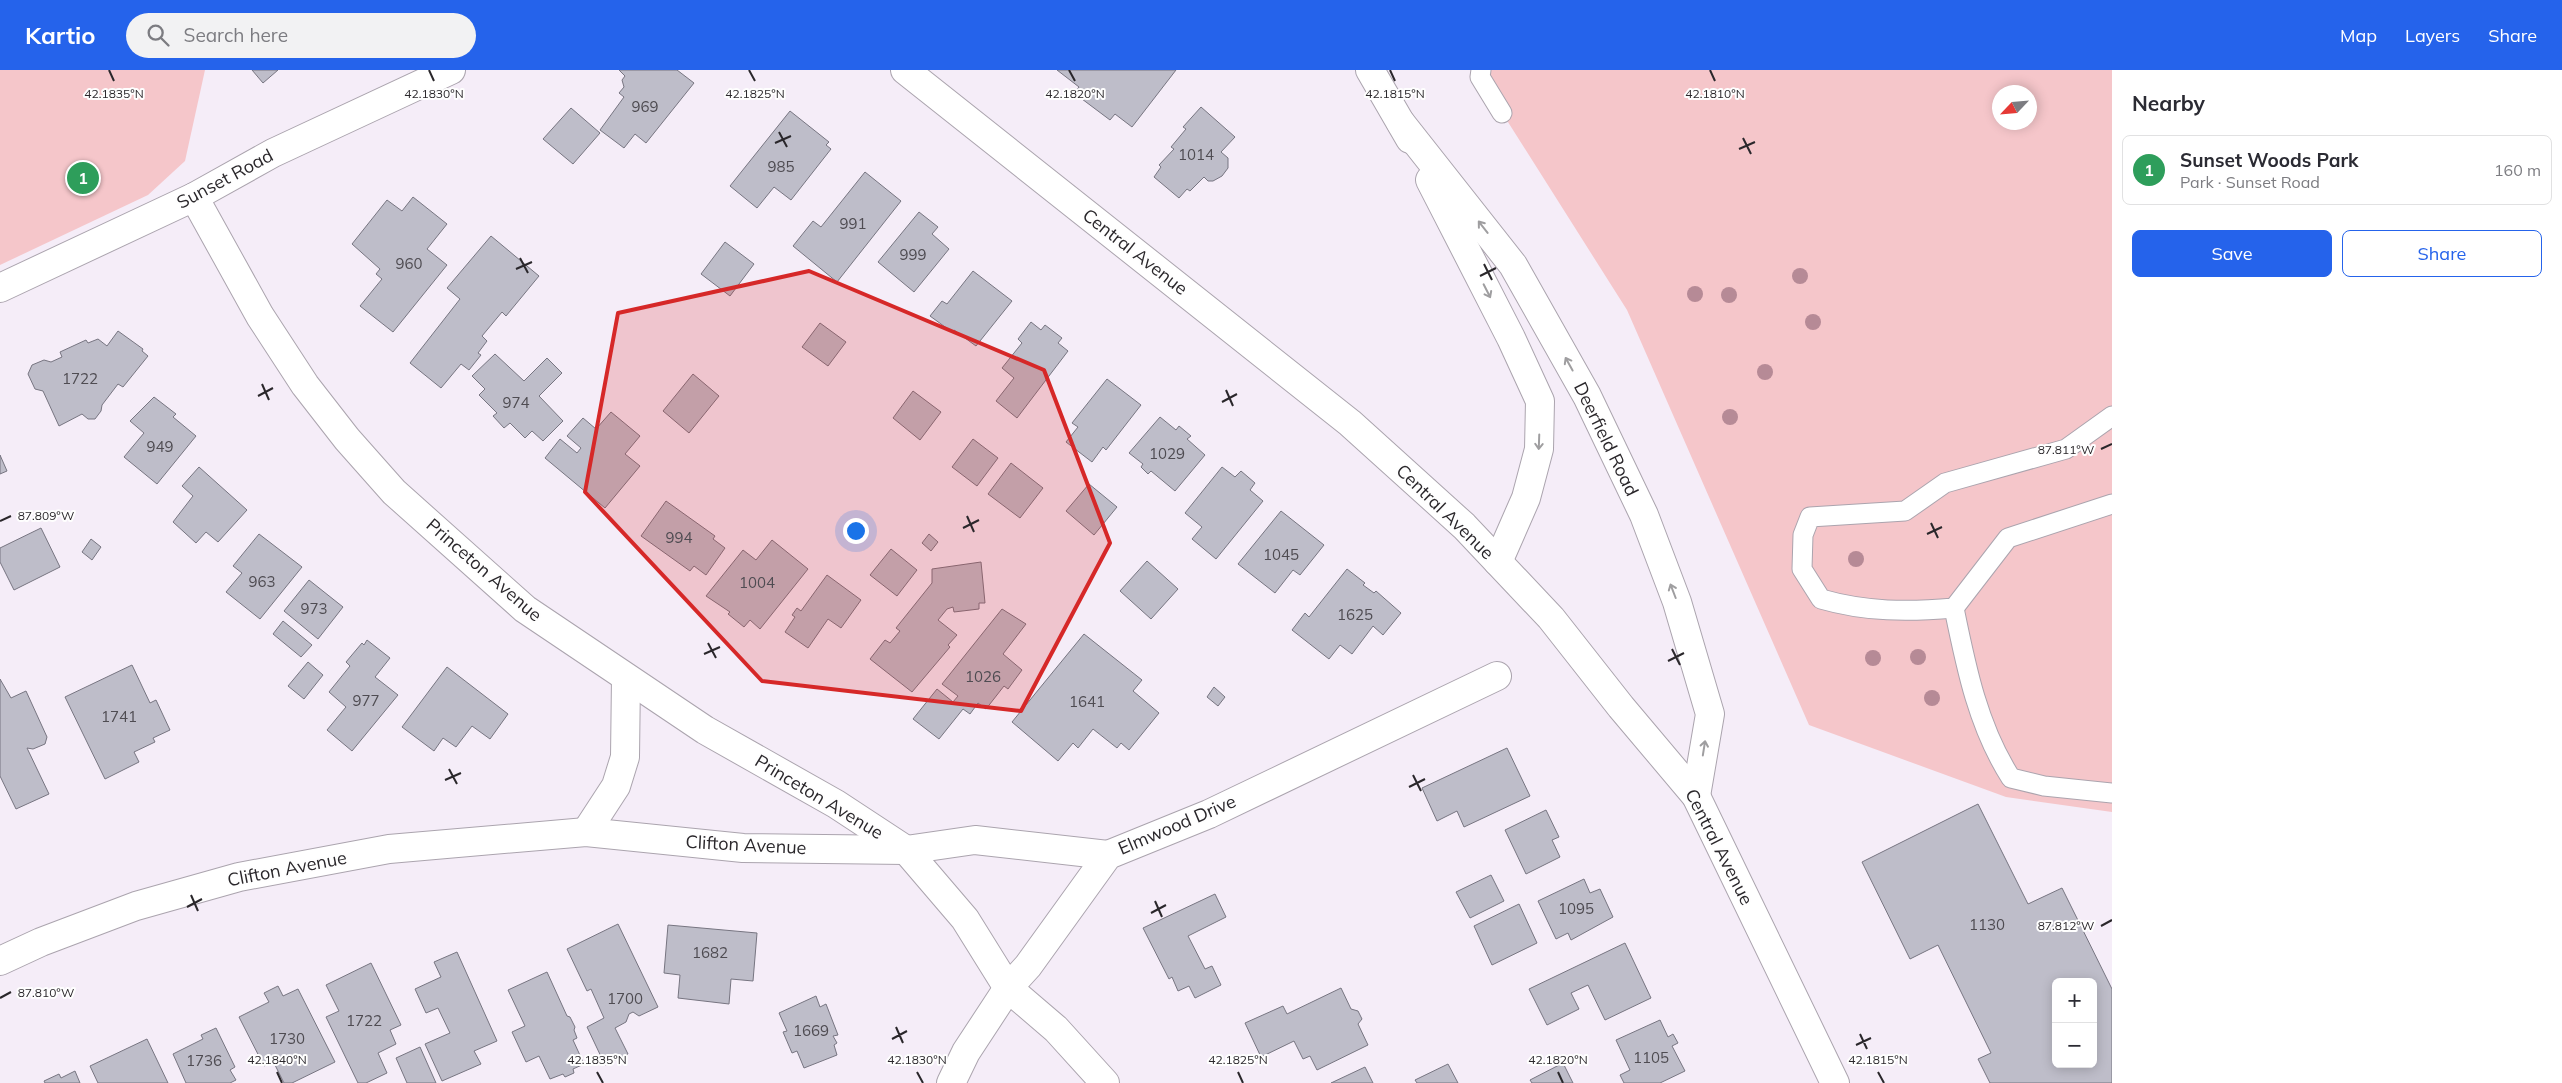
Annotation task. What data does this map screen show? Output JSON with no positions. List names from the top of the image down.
{
  "streets": {
    "street": [
      "Sunset Road",
      "Central Avenue",
      "Deerfield Road",
      "Princeton Avenue",
      "Elmwood Drive",
      "Clifton Avenue"
    ]
  },
  "crossings": [
    ["Sunset Road", "Princeton Avenue"],
    ["Central Avenue", "Deerfield Road"],
    ["Princeton Avenue", "Elmwood Drive"],
    ["Princeton Avenue", "Clifton Avenue"]
  ],
  "house_numbers": [
    "969",
    "1014",
    "985",
    "991",
    "999",
    "960",
    "1722",
    "974",
    "949",
    "1029",
    "994",
    "1045",
    "963",
    "1004",
    "973",
    "1625",
    "1026",
    "977",
    "1641",
    "1741",
    "1095",
    "1130",
    "1682",
    "1700",
    "1722",
    "1669",
    "1730",
    "1105",
    "1736"
  ],
  "north": "bottom left",
  "page": {
    "header": "Kartio",
    "search": "Search here",
    "nav": ["Map", "Layers", "Share"],
    "heading": "Nearby",
    "list": [
      {
        "mark": "1",
        "name": "Sunset Woods Park",
        "note": "Park · Sunset Road",
        "value": "160 m"
      }
    ],
    "pins": "1",
    "buttons": ["Save", "Share"],
    "map_buttons": ["+", "−"]
  },
  "coordinates": [
    "42.1830°N",
    "42.1815°N",
    "42.1810°N",
    "42.1835°N",
    "42.1825°N",
    "42.1820°N",
    "87.811°W",
    "87.809°W",
    "87.812°W",
    "87.810°W",
    "42.1840°N"
  ]
}
